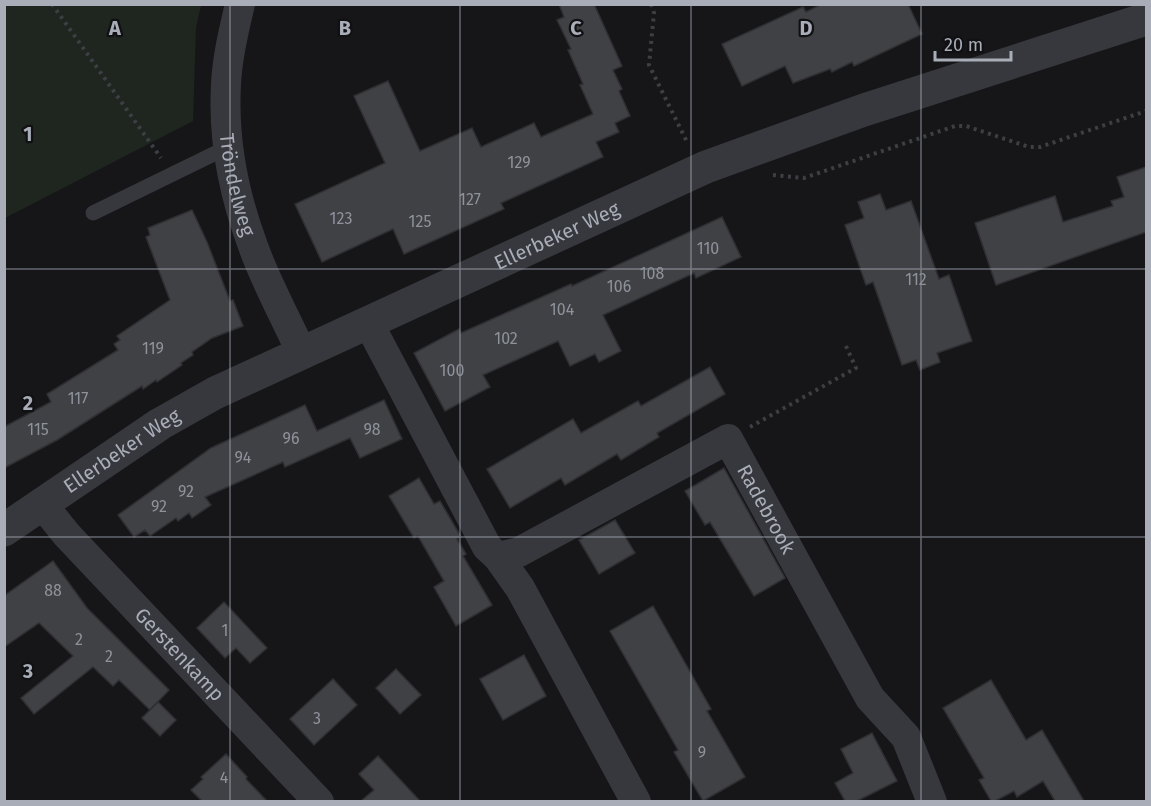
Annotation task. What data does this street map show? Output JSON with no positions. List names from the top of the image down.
{
  "streets": {
    "street": [
      "Tröndelweg",
      "Ellerbeker Weg",
      "Radebrook",
      "Gerstenkamp"
    ]
  },
  "crossings": [
    ["Tröndelweg", "Ellerbeker Weg"],
    ["Ellerbeker Weg", "Gerstenkamp"]
  ],
  "house_numbers": [
    "129",
    "127",
    "123",
    "125",
    "110",
    "108",
    "112",
    "106",
    "104",
    "102",
    "119",
    "100",
    "117",
    "115",
    "98",
    "96",
    "94",
    "92",
    "92",
    "88",
    "1",
    "2",
    "2",
    "3",
    "9",
    "4"
  ],
  "scale_bar": "20 m",
  "grid": {
    "columns": [
      "A",
      "B",
      "C",
      "D"
    ],
    "rows": ["1", "2", "3"]
  }
}
